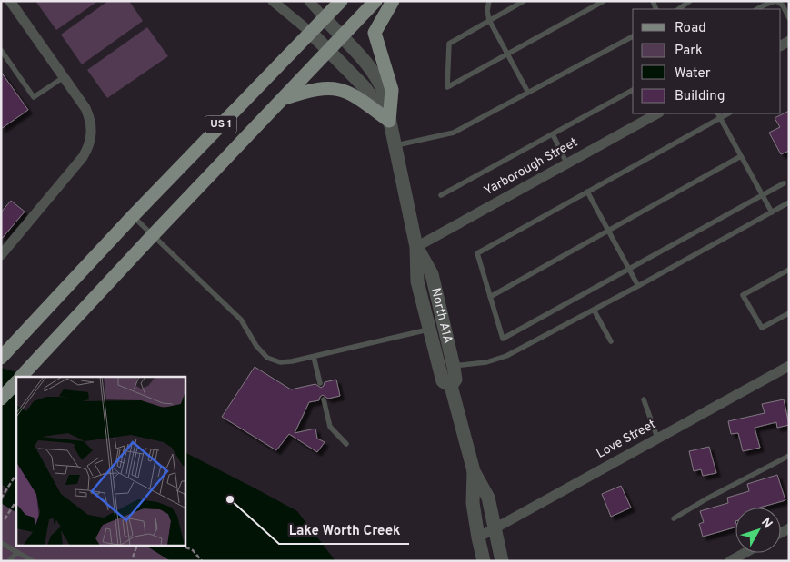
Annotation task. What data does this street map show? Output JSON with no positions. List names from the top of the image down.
{
  "streets": {
    "main road": ["US 1"],
    "street": ["Yarborough Street", "North A1A", "Love Street"]
  },
  "crossings": [
    ["US 1", "North A1A"],
    ["Yarborough Street", "North A1A"],
    ["North A1A", "Love Street"]
  ],
  "places": ["Lake Worth Creek"],
  "legend": [
    "Road",
    "Park",
    "Water",
    "Building"
  ],
  "north": "top right"
}
